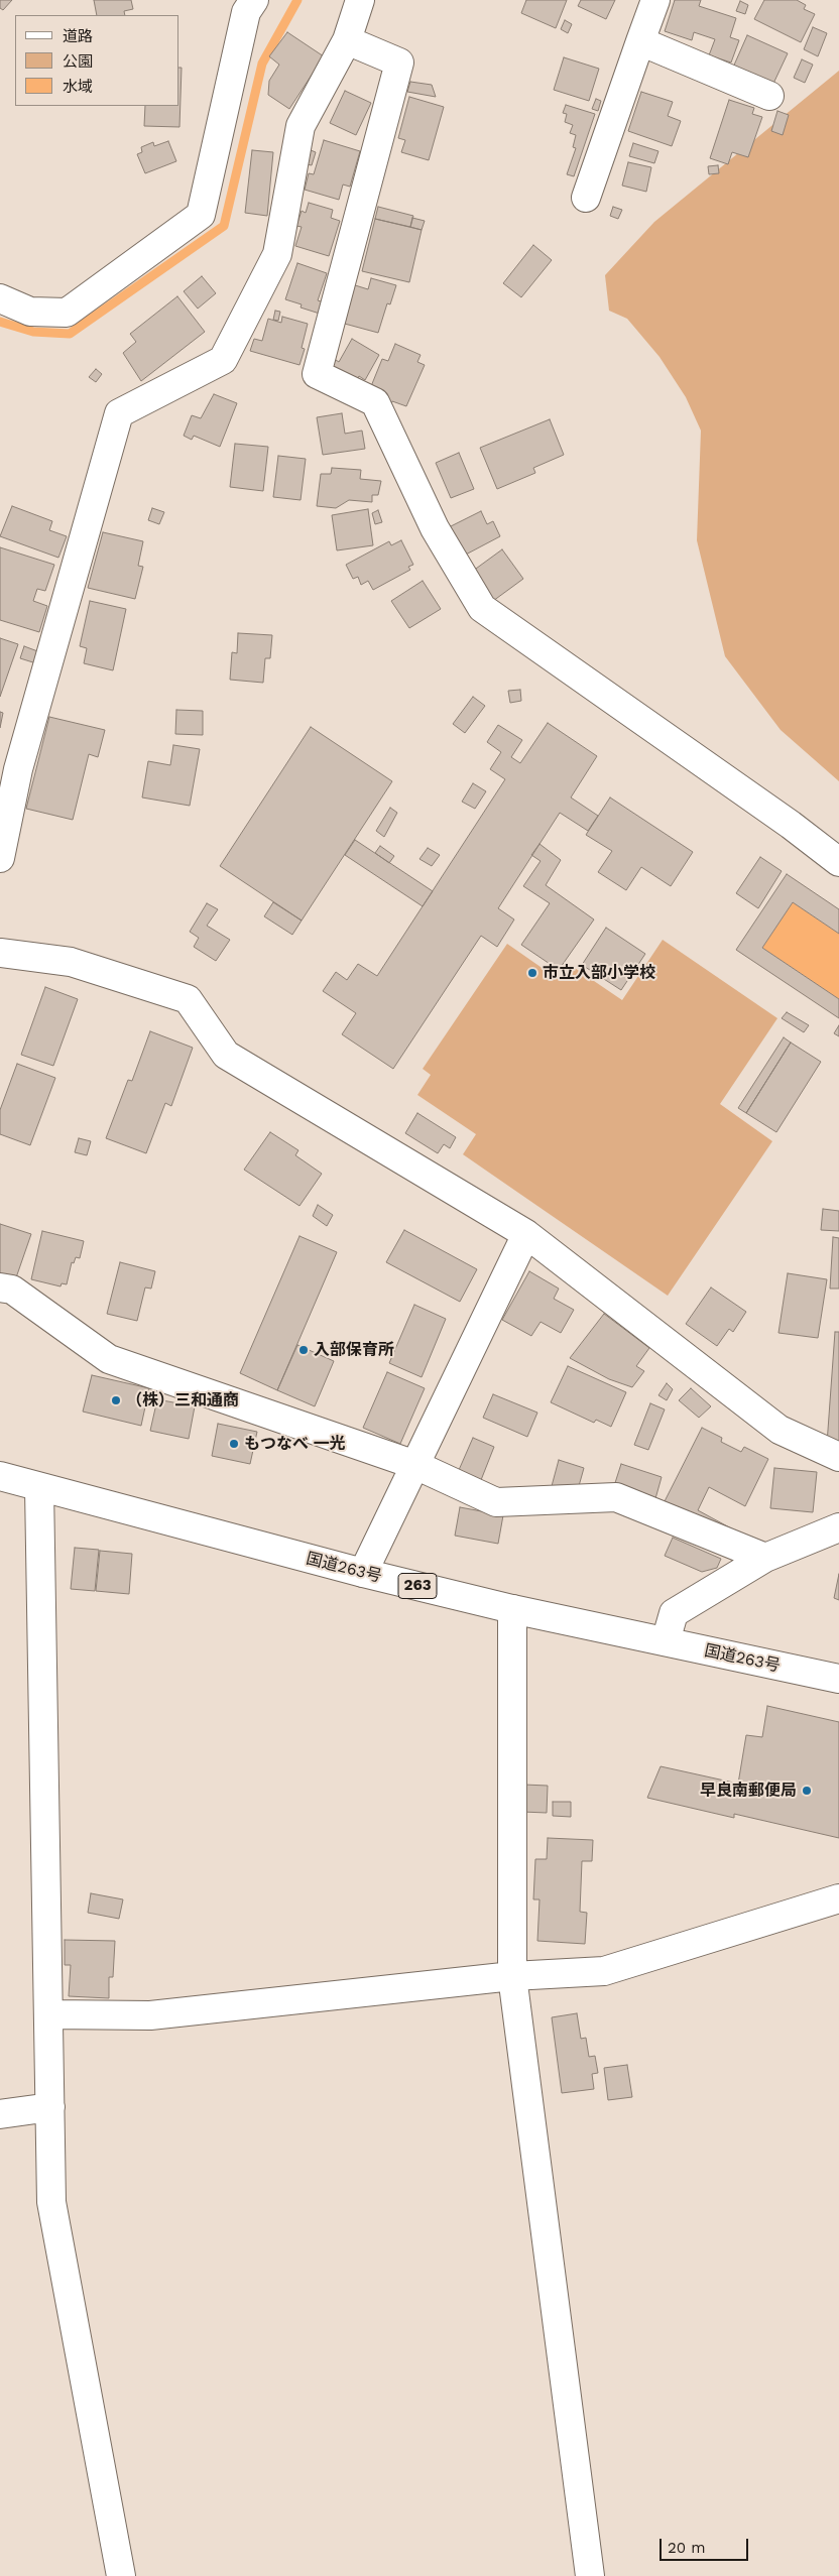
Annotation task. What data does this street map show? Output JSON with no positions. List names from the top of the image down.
{
  "streets": {
    "main road": ["国道263号", "263"]
  },
  "places": [
    "市立入部小学校",
    "入部保育所",
    "（株）三和通商",
    "もつなべ 一光",
    "早良南郵便局"
  ],
  "legend": ["道路", "公園", "水域"],
  "scale_bar": "20 m"
}
